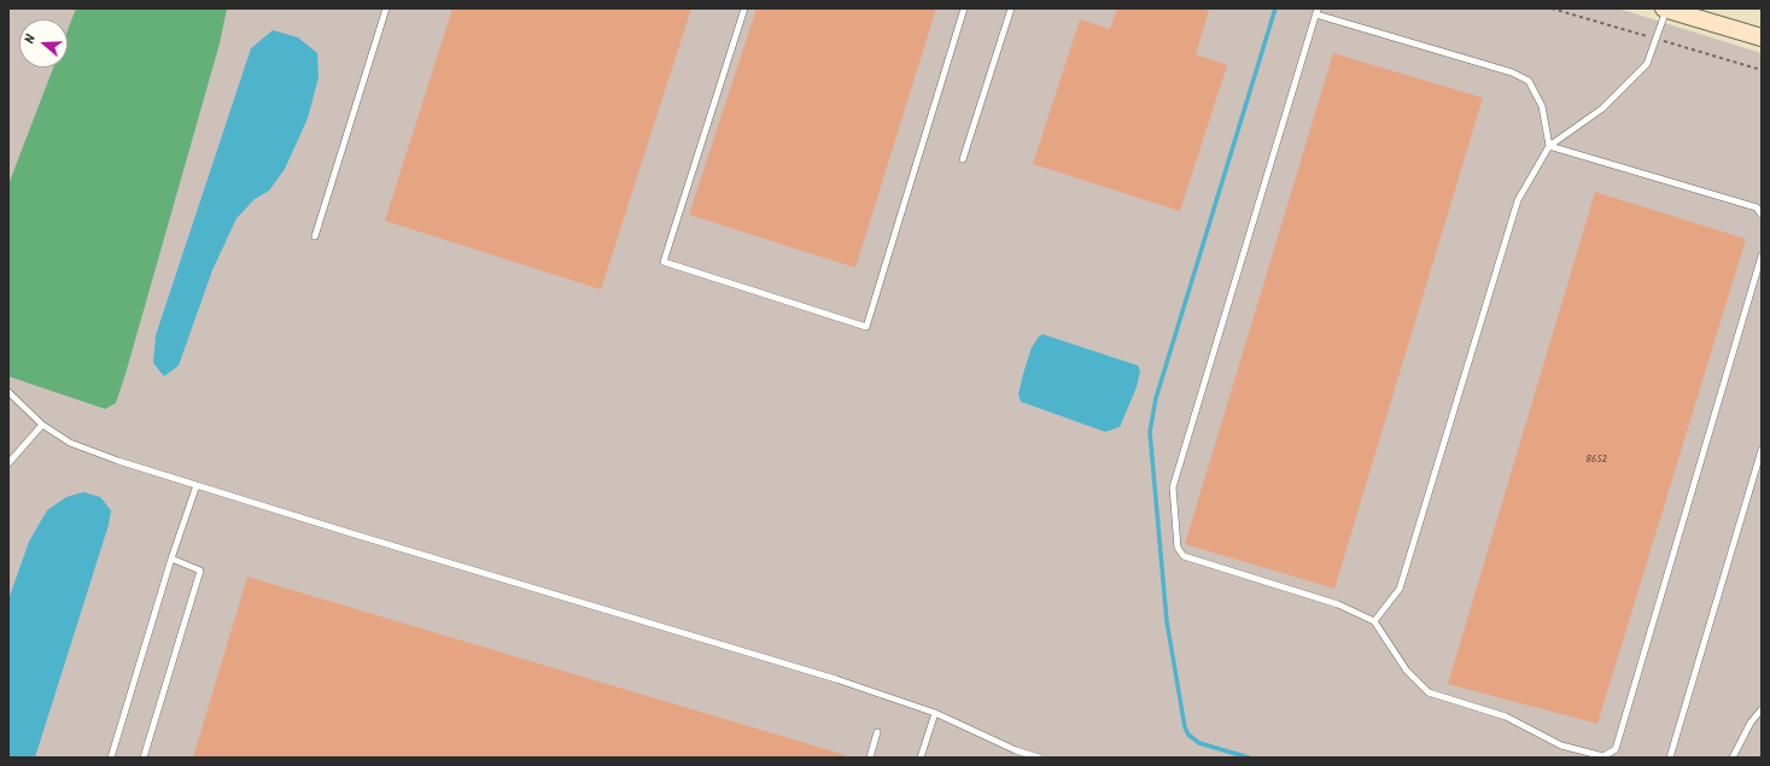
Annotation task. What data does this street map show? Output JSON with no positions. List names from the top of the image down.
{
  "house_numbers": ["8652"],
  "north": "left"
}
